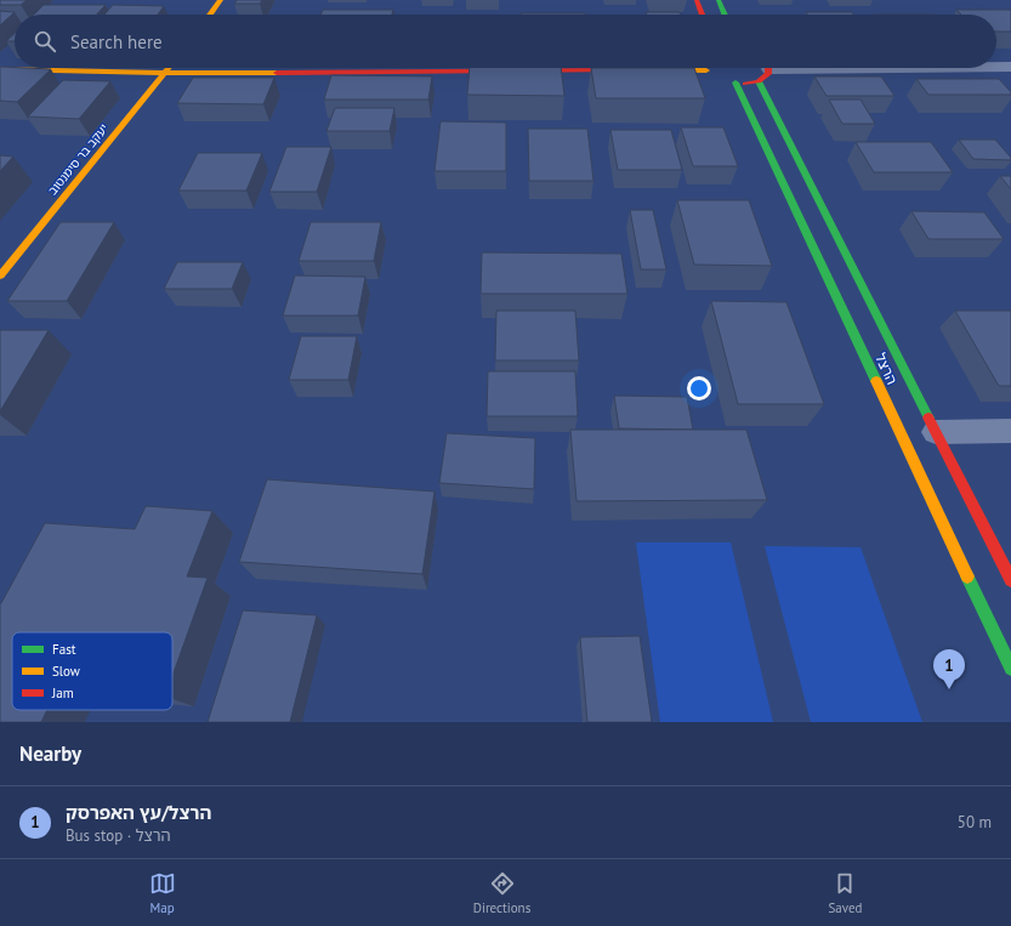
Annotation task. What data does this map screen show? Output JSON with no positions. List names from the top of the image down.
{
  "streets": {
    "street": ["יעקב בר סימנטוב", "הרצל"]
  },
  "legend": ["Fast", "Slow", "Jam"],
  "page": {
    "search": "Search here",
    "pins": "1",
    "heading": "Nearby",
    "list": [
      {
        "mark": "1",
        "name": "הרצל/עץ האפרסק",
        "note": "Bus stop · הרצל",
        "value": "50 m"
      }
    ],
    "nav": ["Map", "Directions", "Saved"]
  }
}
